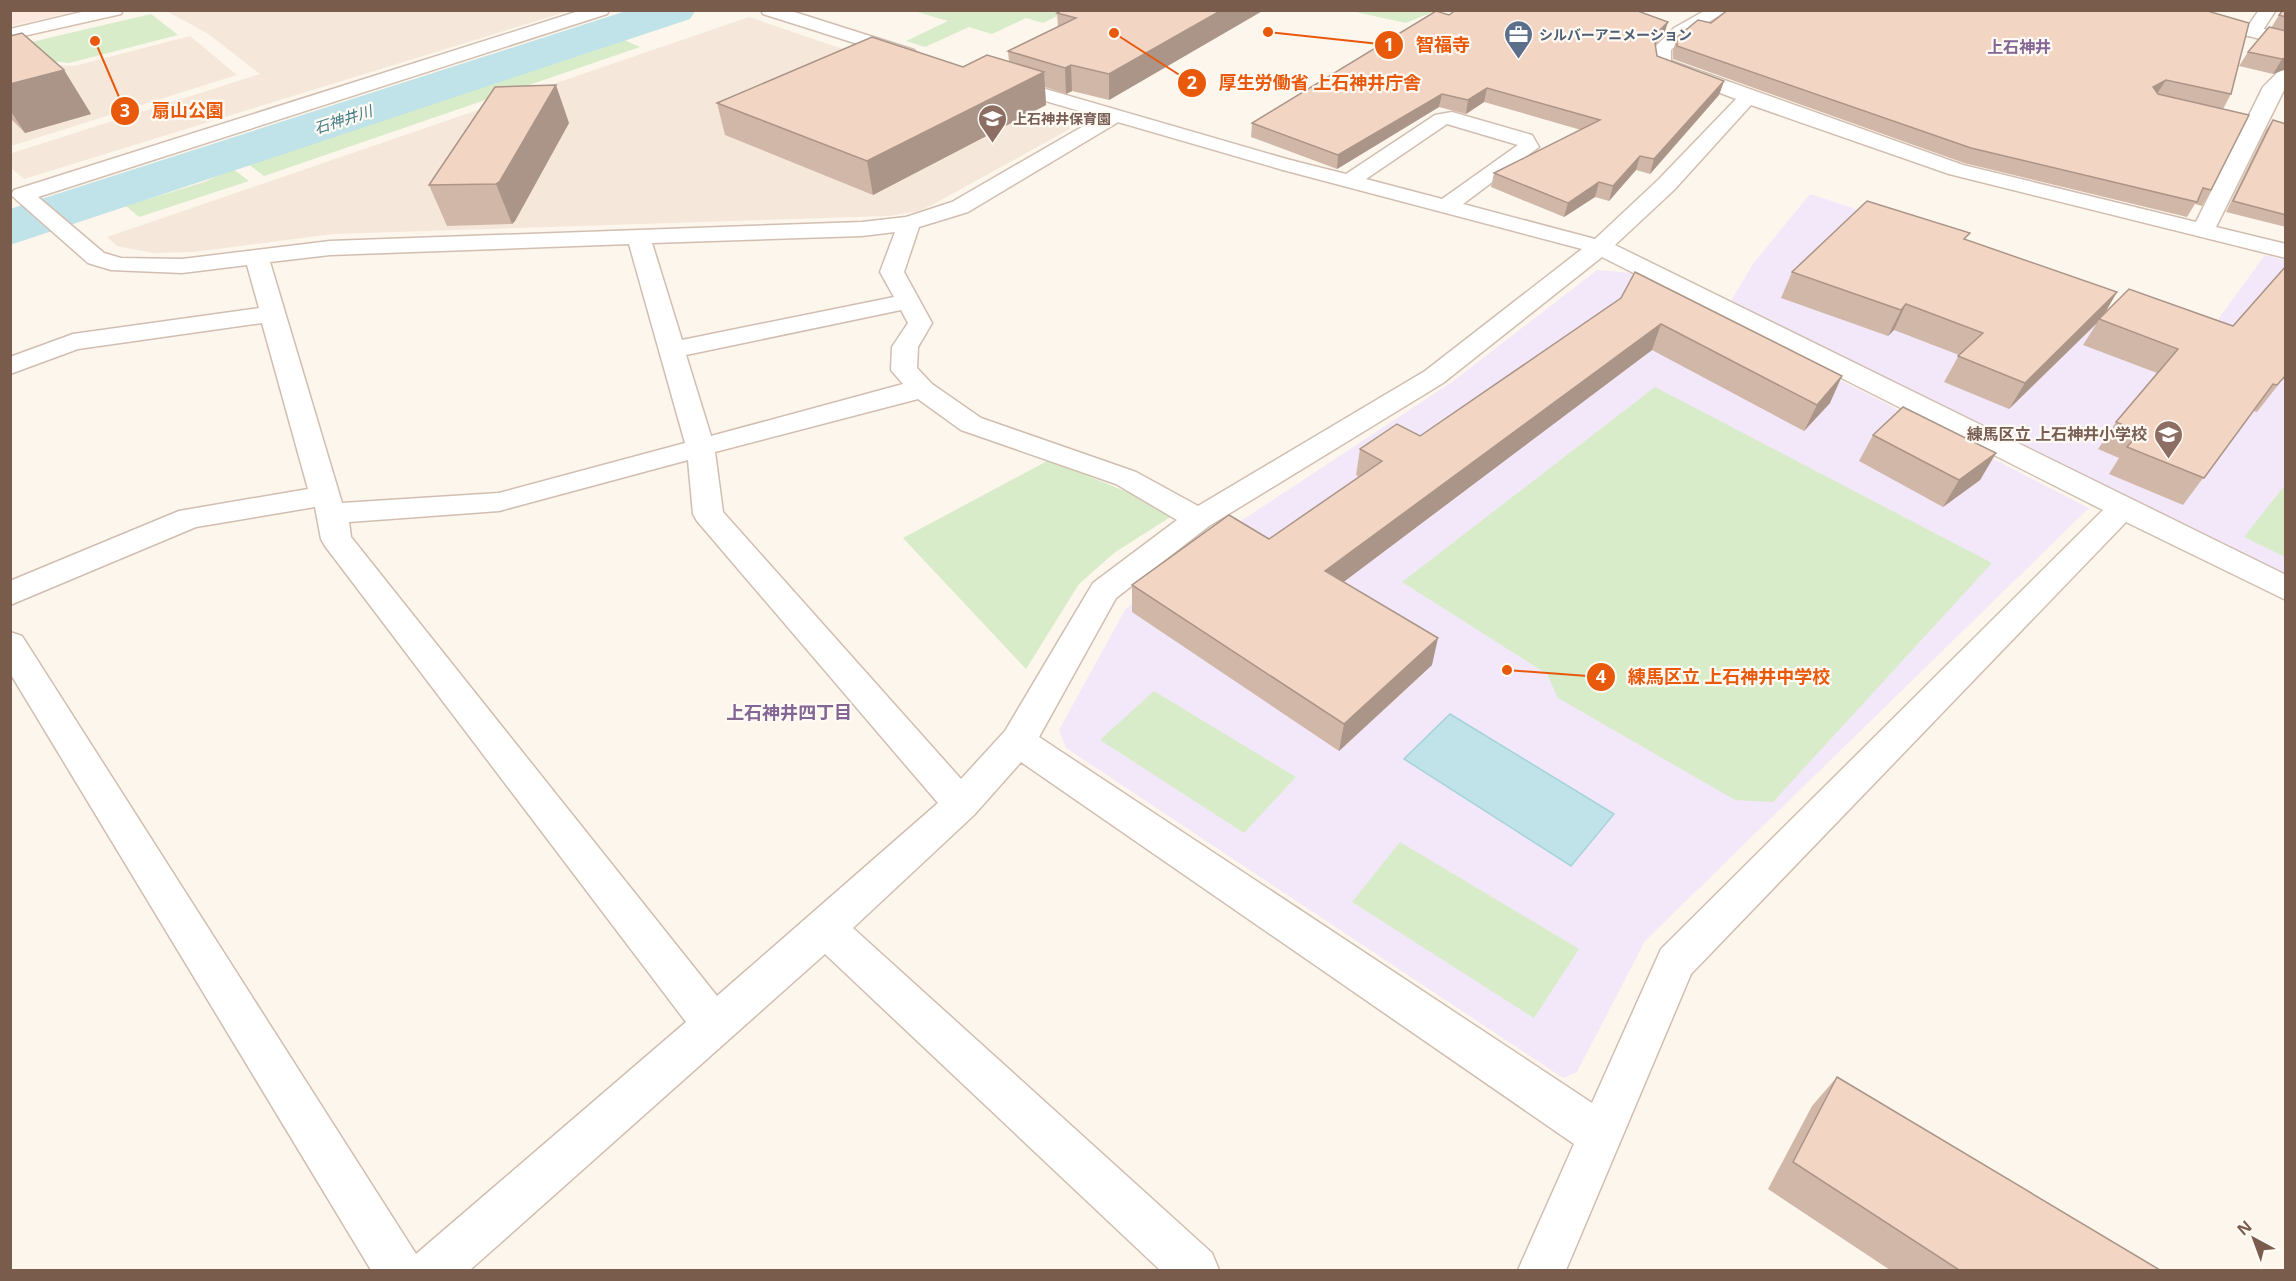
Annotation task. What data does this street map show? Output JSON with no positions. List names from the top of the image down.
{
  "districts": ["上石神井", "上石神井四丁目"],
  "water": ["石神井川"],
  "places": {
    "other": [
      "智福寺",
      "厚生労働省 上石神井庁舎",
      "扇山公園",
      "練馬区立 上石神井中学校"
    ],
    "office": ["シルバーアニメーション"],
    "school or university": ["上石神井保育園", "練馬区立 上石神井小学校"]
  },
  "north": "top left"
}
